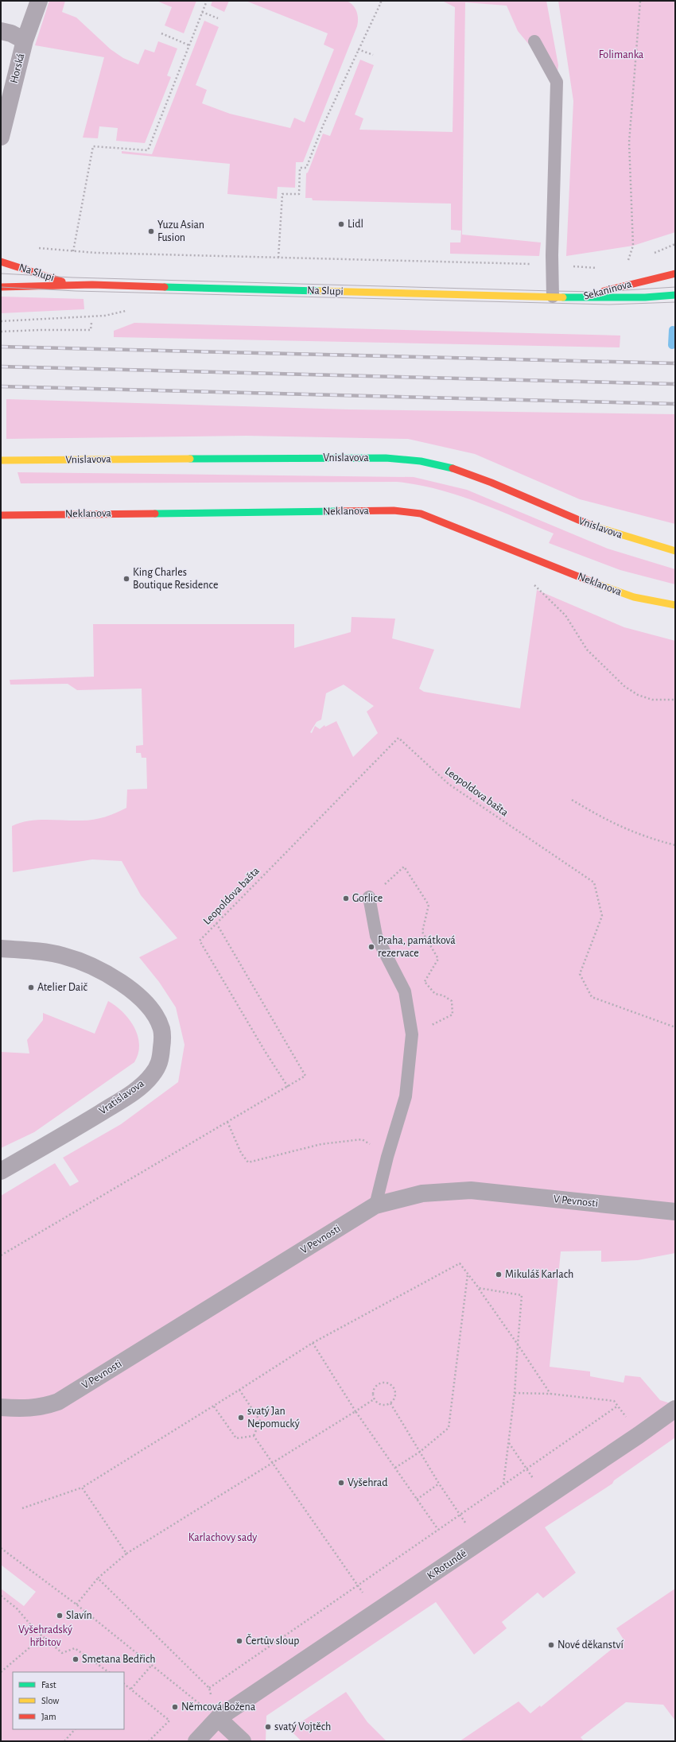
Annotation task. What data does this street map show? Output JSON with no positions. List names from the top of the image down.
{
  "streets": {
    "street": [
      "Horská",
      "Na Slupi",
      "Sekaninova",
      "Vnislavova",
      "Neklanova",
      "Vratislavova",
      "V Pevnosti",
      "K Rotundě"
    ],
    "path": ["Leopoldova bašta"]
  },
  "crossings": [
    ["Na Slupi", "Sekaninova"]
  ],
  "parks": ["Folimanka", "Karlachovy sady", "Vyšehradský hřbitov"],
  "places": [
    "Lidl",
    "Yuzu Asian Fusion",
    "King Charles Boutique Residence",
    "Gorlice",
    "Praha, památková rezervace",
    "Atelier Daič",
    "Mikuláš Karlach",
    "svatý Jan Nepomucký",
    "Vyšehrad",
    "Slavín",
    "Čertův sloup",
    "Nové děkanství",
    "Smetana Bedřich",
    "Němcová Božena",
    "svatý Vojtěch"
  ],
  "legend": ["Fast", "Slow", "Jam"]
}
